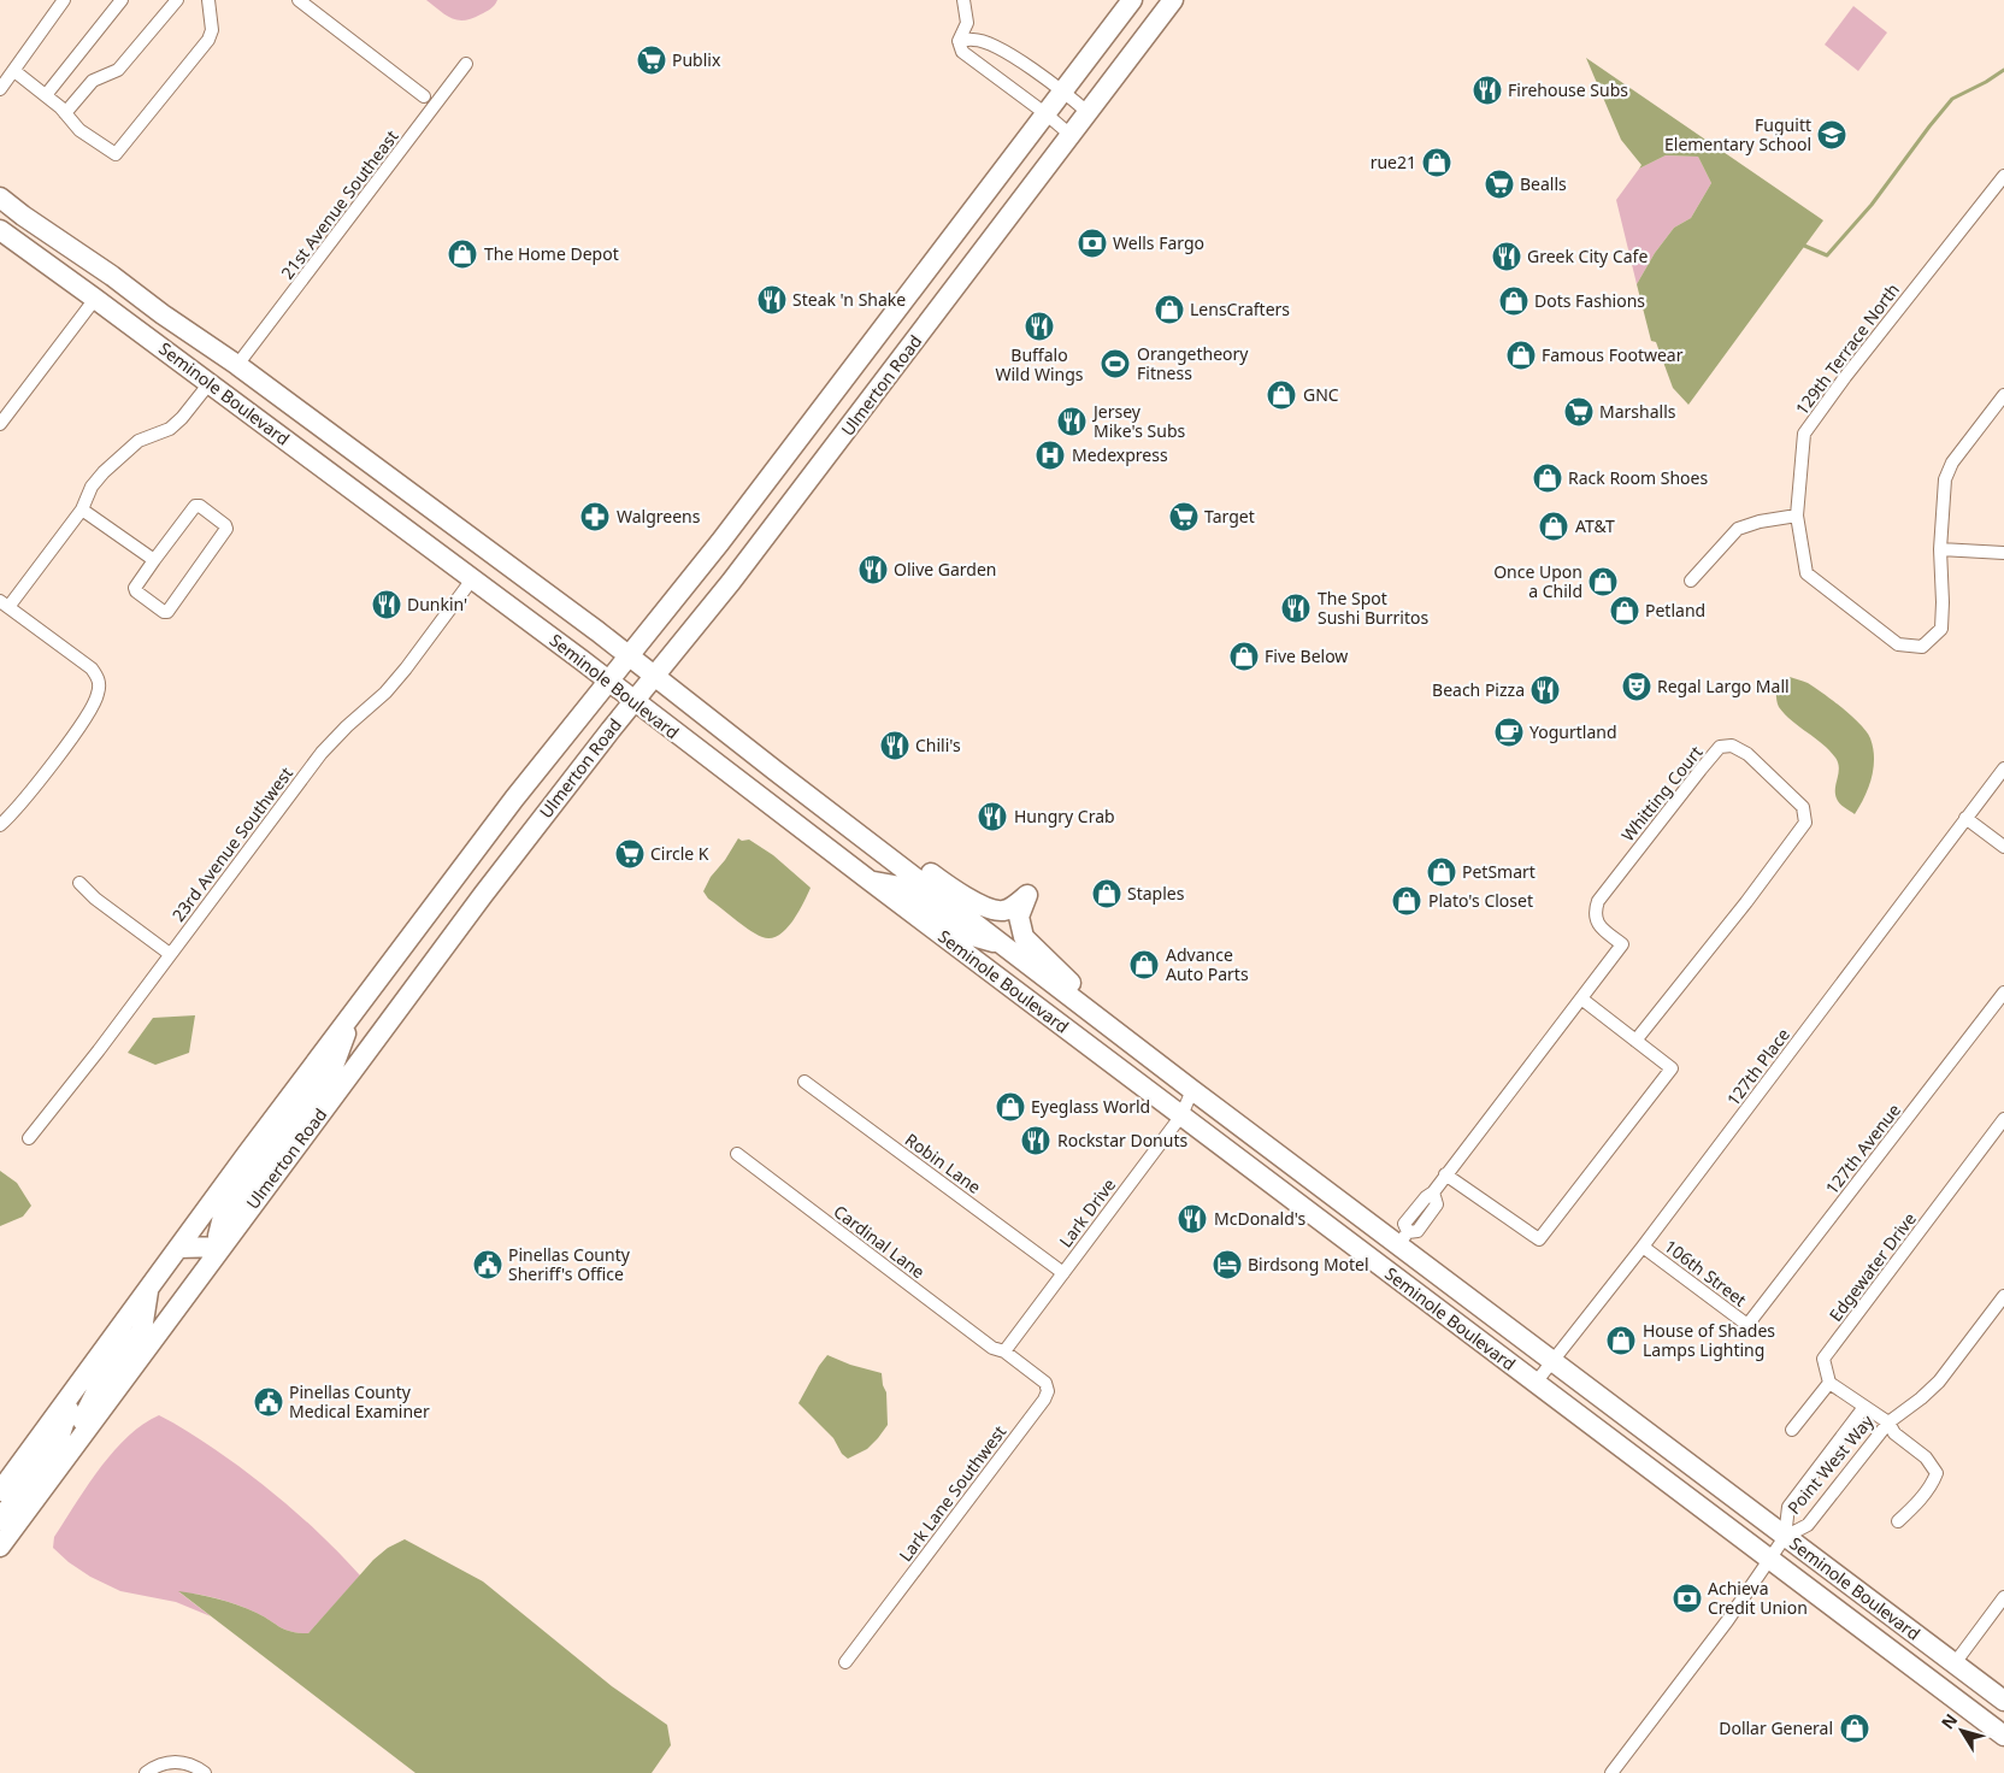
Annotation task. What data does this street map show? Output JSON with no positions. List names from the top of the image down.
{
  "streets": {
    "main road": ["Ulmerton Road", "Seminole Boulevard"],
    "street": [
      "21st Avenue Southeast",
      "129th Terrace North",
      "Whitting Court",
      "23rd Avenue Southwest",
      "127th Place",
      "127th Avenue",
      "Robin Lane",
      "Lark Drive",
      "Cardinal Lane",
      "Edgewater Drive",
      "106th Street",
      "Point West Way",
      "Lark Lane Southwest"
    ]
  },
  "crossings": [
    ["21st Avenue Southeast", "Seminole Boulevard"],
    ["Ulmerton Road", "Seminole Boulevard"],
    ["Seminole Boulevard", "Whitting Court"],
    ["Seminole Boulevard", "23rd Avenue Southwest"],
    ["Seminole Boulevard", "127th Place"],
    ["Seminole Boulevard", "Lark Drive"],
    ["Seminole Boulevard", "Point West Way"],
    ["127th Place", "106th Street"],
    ["127th Avenue", "106th Street"],
    ["Robin Lane", "Lark Drive"],
    ["Lark Drive", "Cardinal Lane"],
    ["Lark Drive", "Lark Lane Southwest"],
    ["Cardinal Lane", "Lark Lane Southwest"]
  ],
  "places": {
    "supermarket": [
      "Publix",
      "Bealls",
      "Marshalls",
      "Target",
      "Circle K"
    ],
    "restaurant": [
      "Firehouse Subs",
      "Greek City Cafe",
      "Steak 'n Shake",
      "Buffalo Wild Wings",
      "Jersey Mike's Subs",
      "Olive Garden",
      "Dunkin'",
      "The Spot Sushi Burritos",
      "Beach Pizza",
      "Chili's",
      "Hungry Crab",
      "Rockstar Donuts",
      "McDonald's"
    ],
    "school or university": ["Fuguitt Elementary School"],
    "shop": [
      "rue21",
      "The Home Depot",
      "Dots Fashions",
      "LensCrafters",
      "Famous Footwear",
      "GNC",
      "Rack Room Shoes",
      "AT&T",
      "Once Upon a Child",
      "Petland",
      "Five Below",
      "PetSmart",
      "Staples",
      "Plato's Closet",
      "Advance Auto Parts",
      "Eyeglass World",
      "House of Shades Lamps Lighting",
      "Dollar General"
    ],
    "bank": ["Wells Fargo", "Achieva Credit Union"],
    "sports": ["Orangetheory Fitness"],
    "hospital": ["Medexpress"],
    "pharmacy": ["Walgreens"],
    "theatre": ["Regal Largo Mall"],
    "cafe": ["Yogurtland"],
    "public building": ["Pinellas County Sheriff's Office", "Pinellas County Medical Examiner"],
    "hotel": ["Birdsong Motel"]
  },
  "north": "top left"
}
